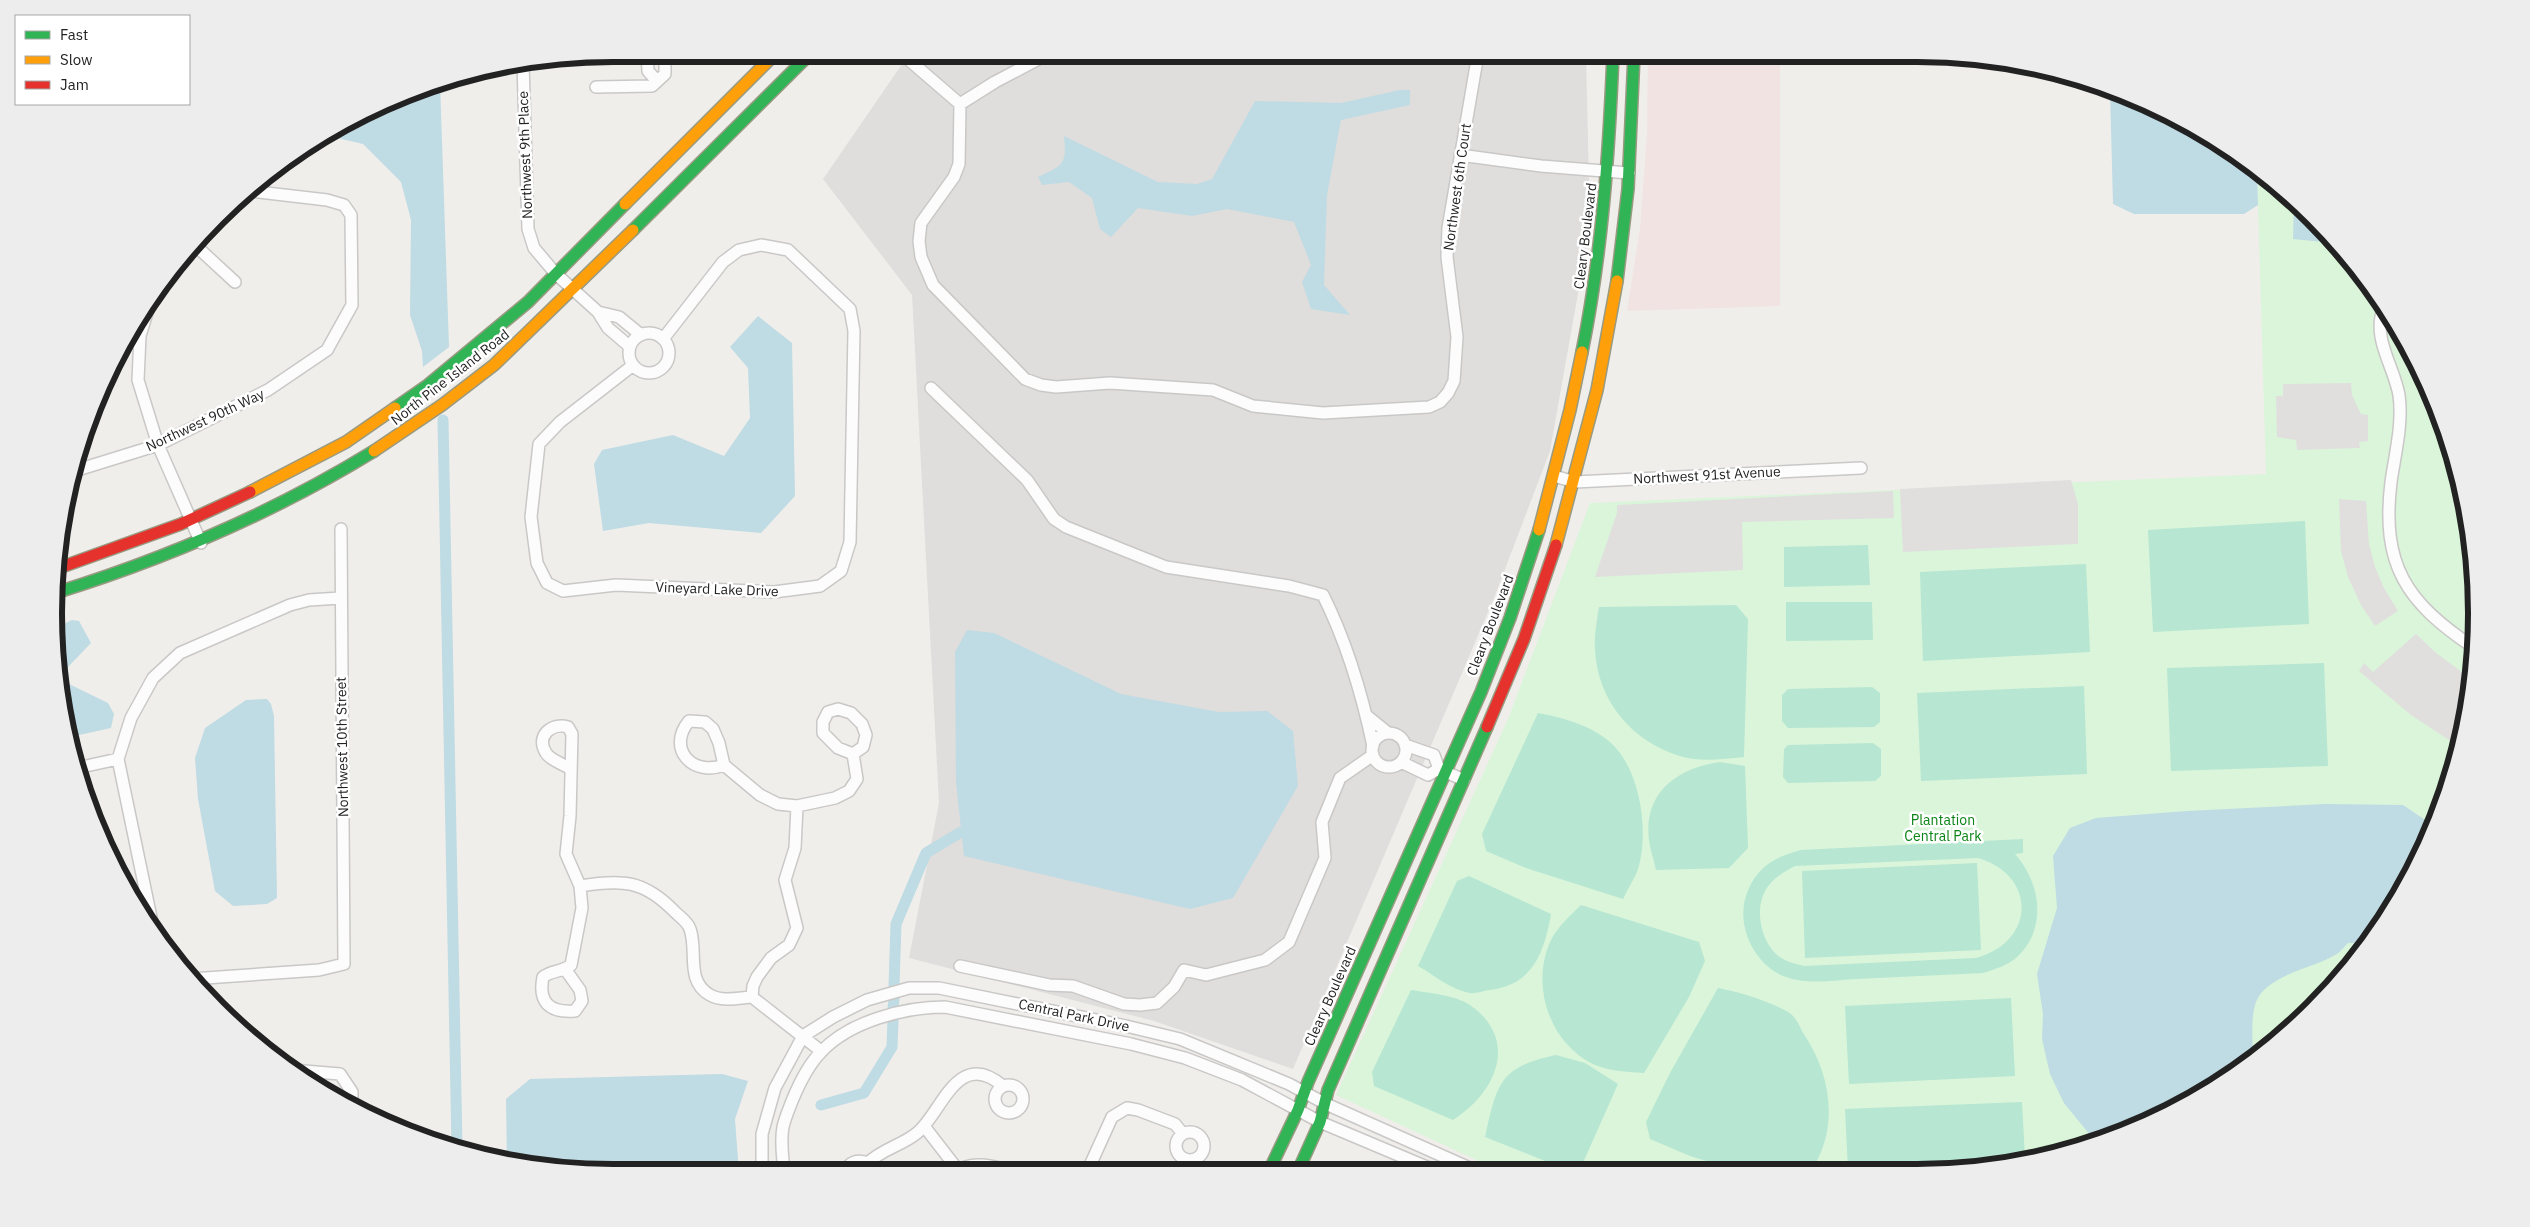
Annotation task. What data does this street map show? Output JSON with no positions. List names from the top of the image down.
{
  "streets": {
    "street": [
      "Northwest 9th Place",
      "Northwest 6th Court",
      "Cleary Boulevard",
      "North Pine Island Road",
      "Northwest 90th Way",
      "Northwest 91st Avenue",
      "Vineyard Lake Drive",
      "Northwest 10th Street",
      "Central Park Drive"
    ]
  },
  "crossings": [
    ["Northwest 9th Place", "North Pine Island Road"],
    ["Cleary Boulevard", "Northwest 91st Avenue"],
    ["Cleary Boulevard", "Central Park Drive"]
  ],
  "parks": ["Plantation Central Park"],
  "legend": ["Fast", "Slow", "Jam"]
}
